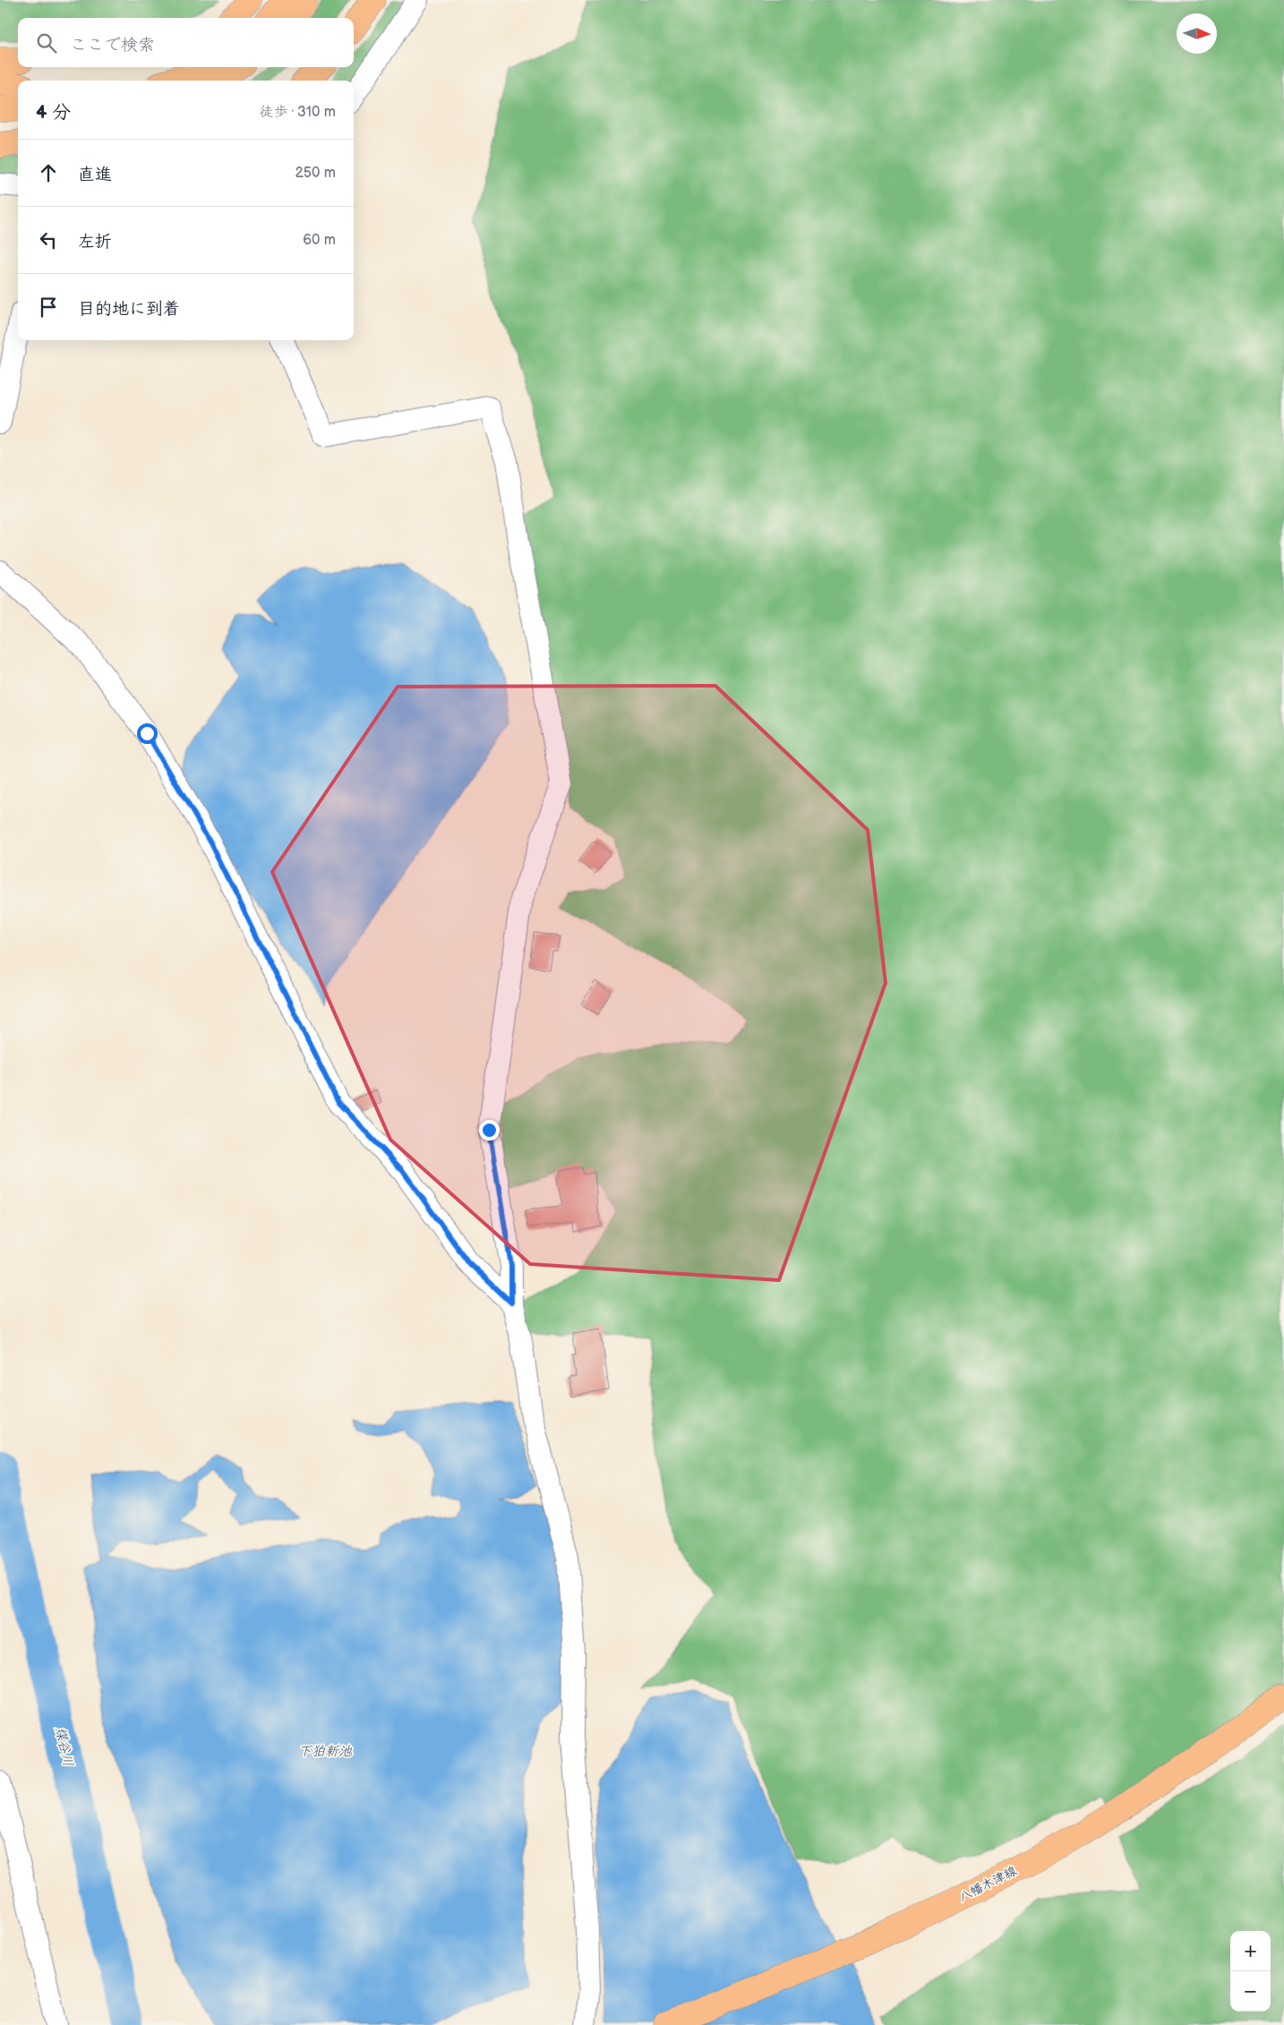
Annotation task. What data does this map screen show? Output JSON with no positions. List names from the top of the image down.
{
  "streets": {
    "main road": ["八幡木津線"]
  },
  "water": ["煤谷川", "下狛新池"],
  "north": "right",
  "page": {
    "search": "ここで検索",
    "heading": ["4 分", "徒歩 · 310 m"],
    "list": [
      ["直進", "250 m"],
      ["左折", "60 m"],
      "目的地に到着"
    ],
    "map_buttons": ["+", "−"]
  }
}
